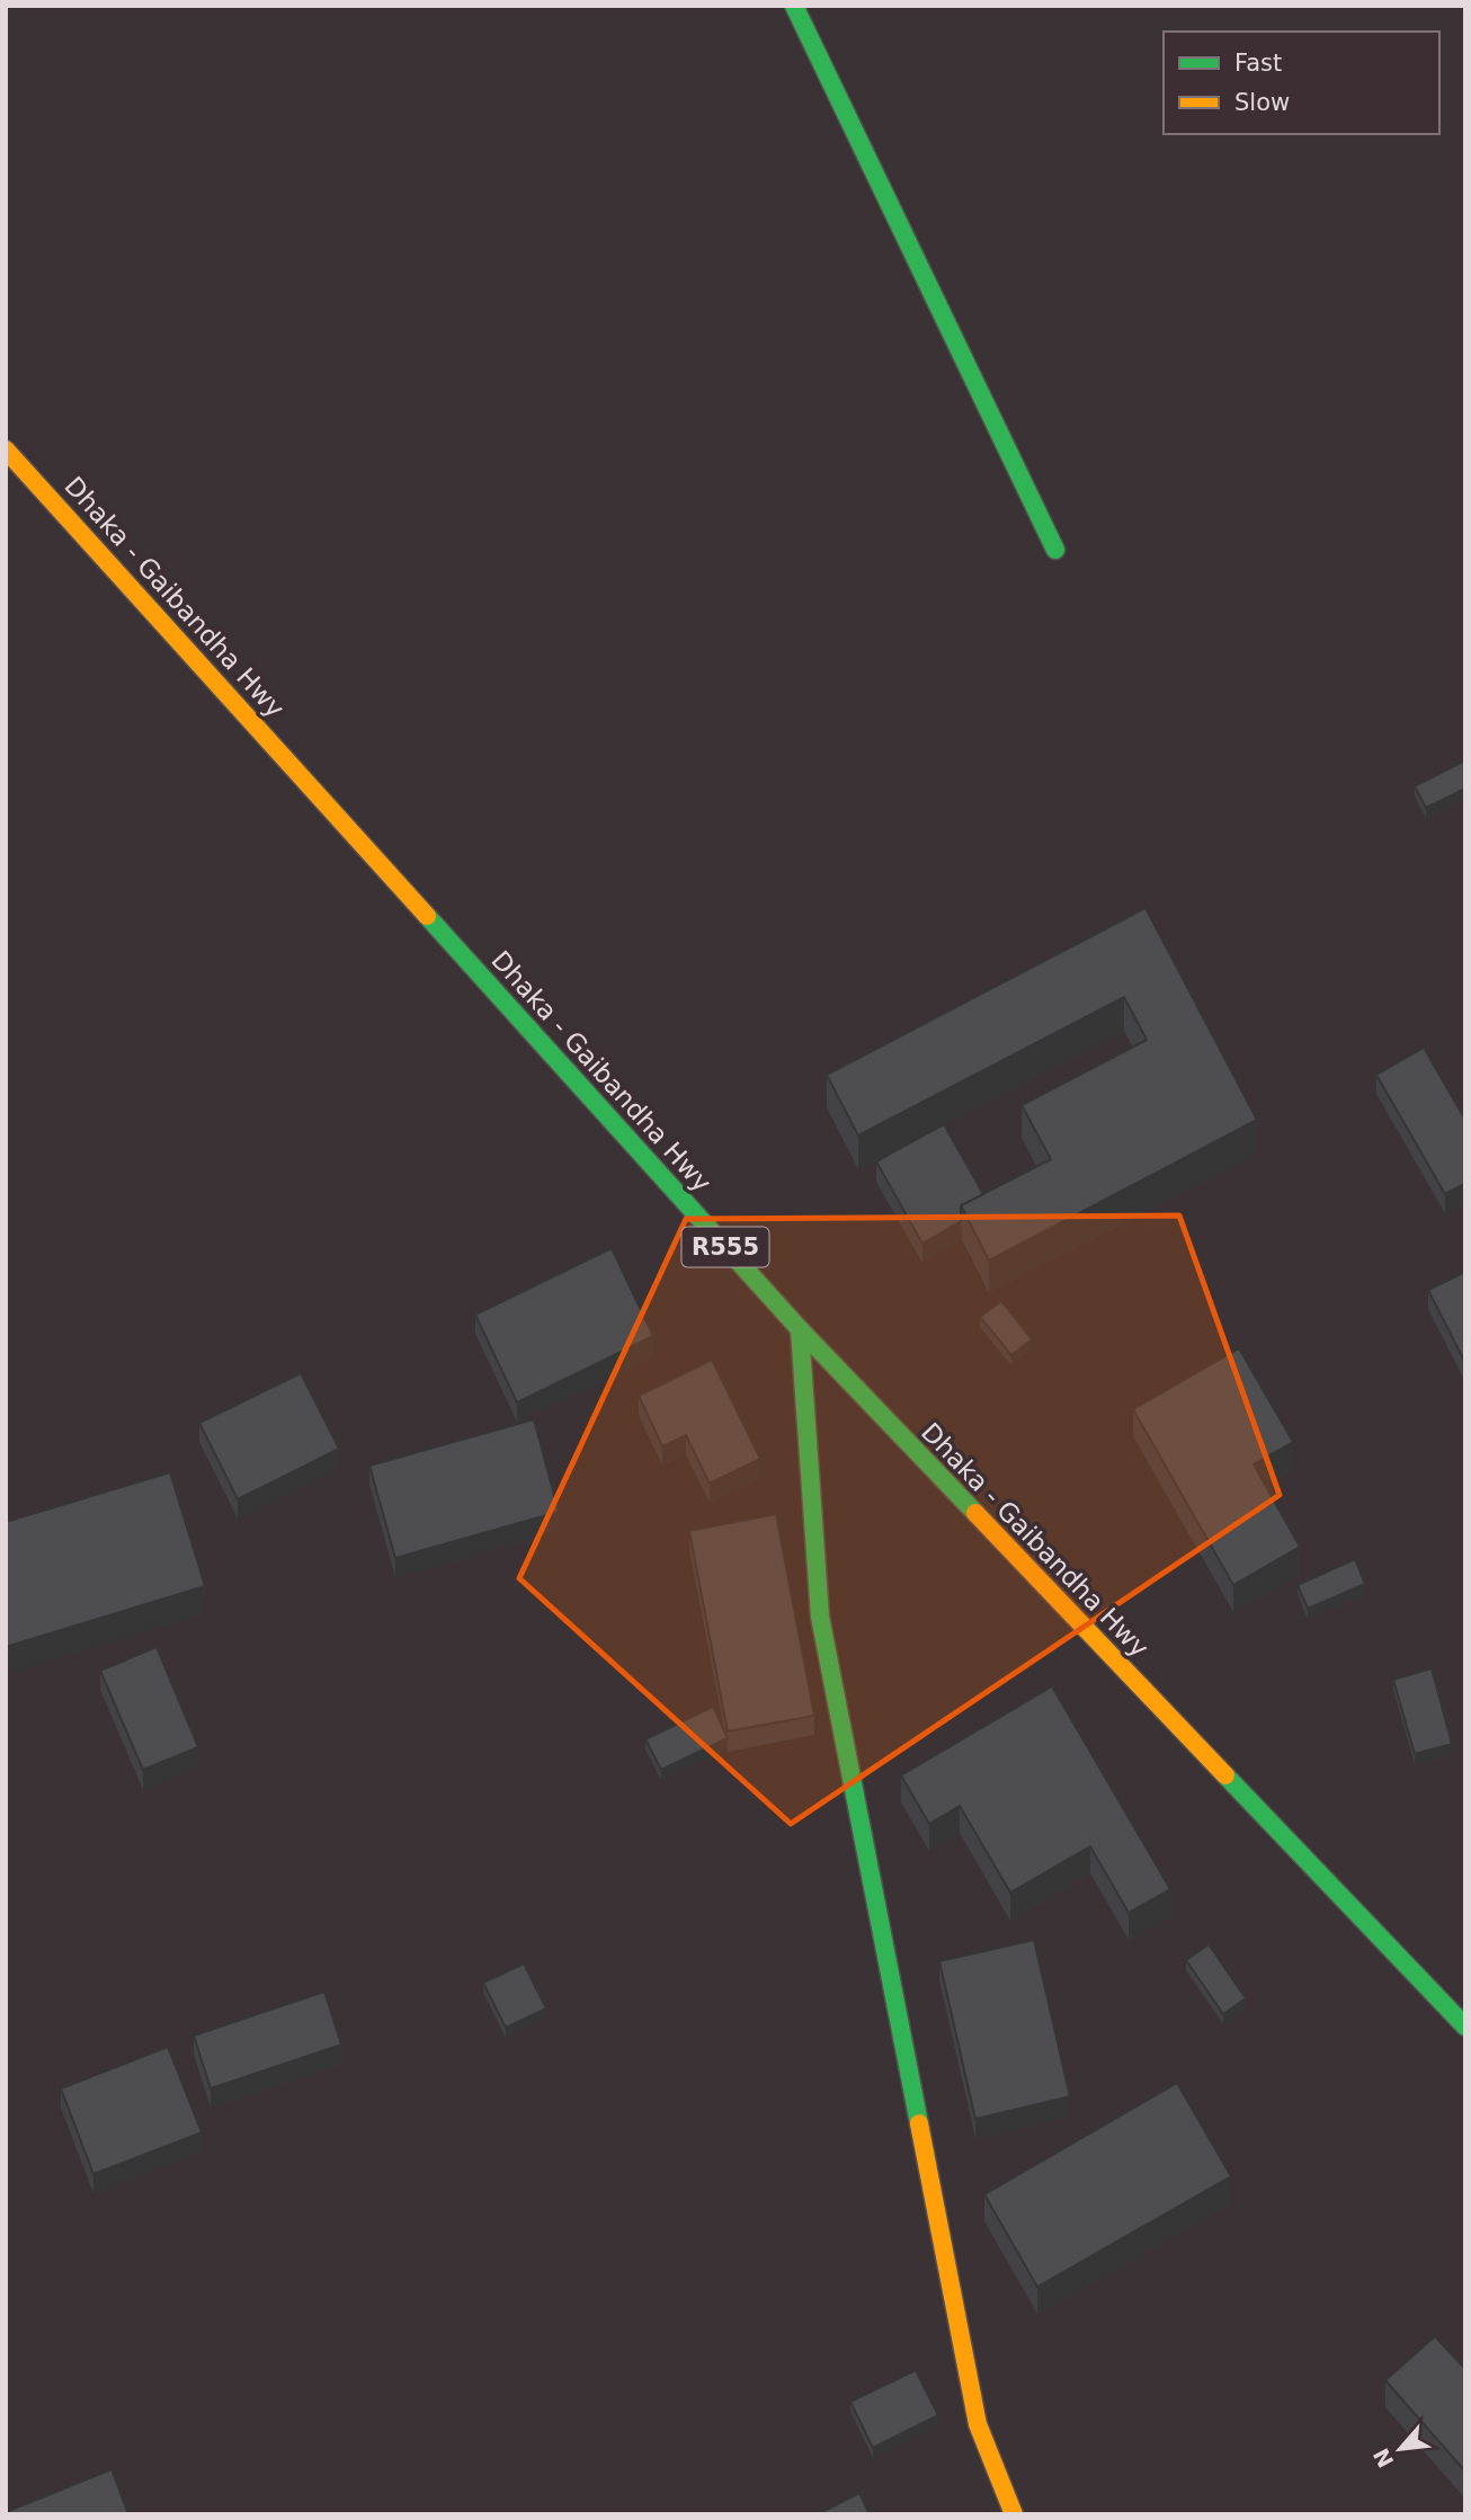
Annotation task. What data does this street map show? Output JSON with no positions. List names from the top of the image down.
{
  "streets": {
    "main road": ["Dhaka - Gaibandha Hwy", "R555"]
  },
  "legend": ["Fast", "Slow"],
  "north": "bottom left"
}
